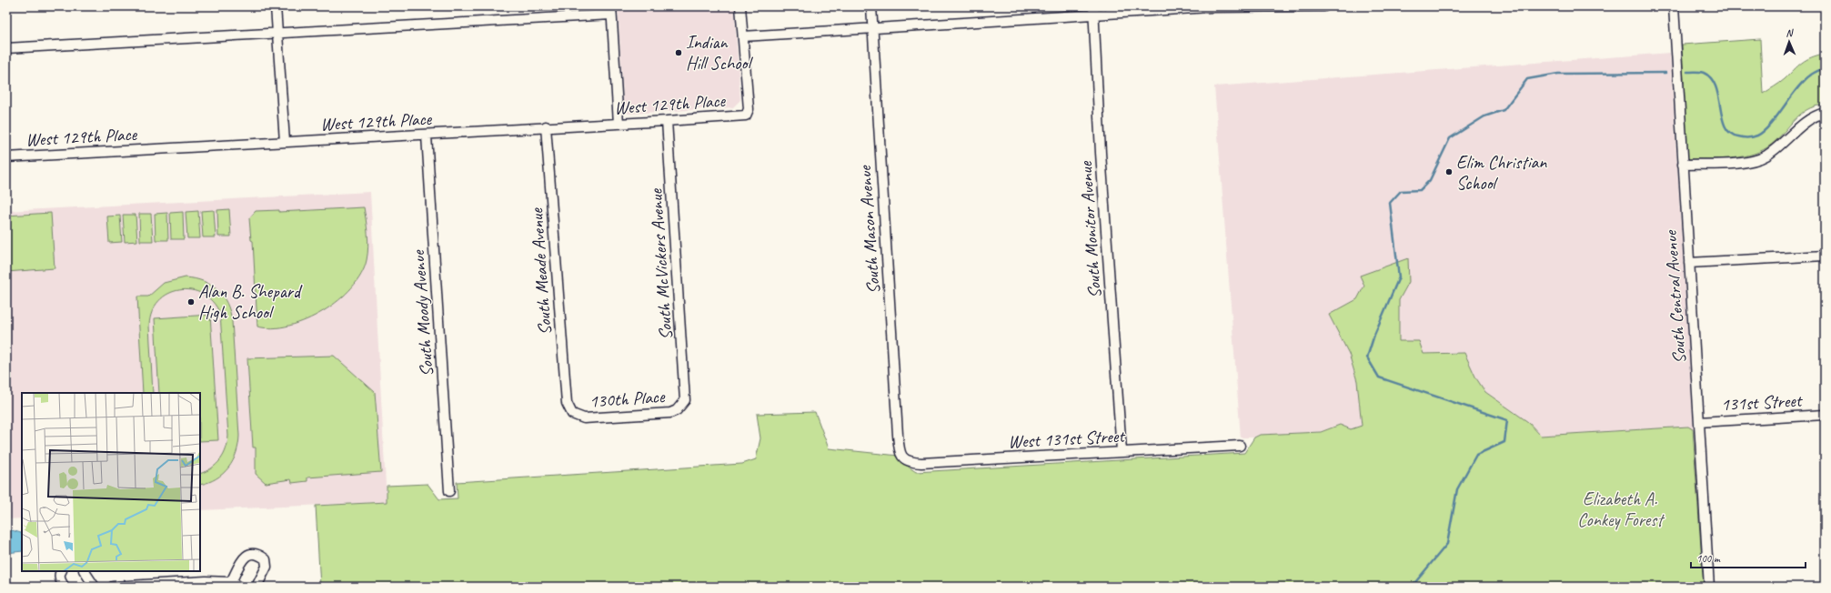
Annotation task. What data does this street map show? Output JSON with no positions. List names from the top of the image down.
{
  "streets": {
    "street": [
      "West 129th Place",
      "South Mason Avenue",
      "South Monitor Avenue",
      "South McVickers Avenue",
      "South Meade Avenue",
      "South Central Avenue",
      "South Moody Avenue",
      "130th Place",
      "131st Street",
      "West 131st Street"
    ]
  },
  "crossings": [
    ["West 129th Place", "South McVickers Avenue"],
    ["West 129th Place", "South Meade Avenue"],
    ["West 129th Place", "South Moody Avenue"],
    ["South Mason Avenue", "West 131st Street"],
    ["South Monitor Avenue", "West 131st Street"],
    ["South McVickers Avenue", "130th Place"],
    ["South Meade Avenue", "130th Place"],
    ["South Central Avenue", "131st Street"]
  ],
  "parks": ["Elizabeth A. Conkey Forest"],
  "places": ["Indian Hill School", "Elim Christian School", "Alan B. Shepard High School"],
  "scale_bar": "100 m",
  "north": "top"
}
